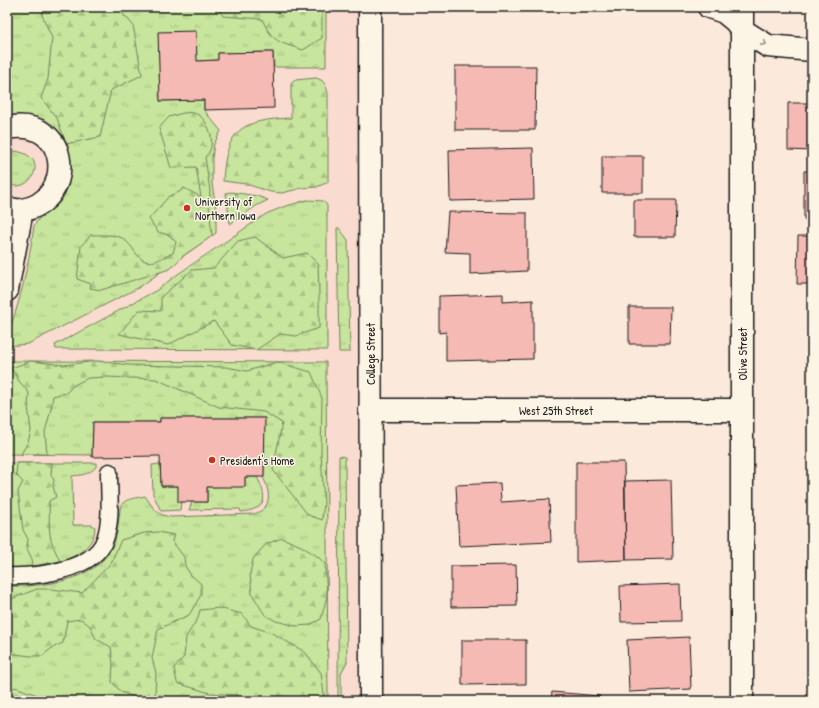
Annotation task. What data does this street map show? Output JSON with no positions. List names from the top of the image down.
{
  "streets": {
    "street": ["College Street", "Olive Street", "West 25th Street"]
  },
  "crossings": [
    ["College Street", "West 25th Street"],
    ["Olive Street", "West 25th Street"]
  ],
  "places": ["University of Northern Iowa", "President's Home"]
}
